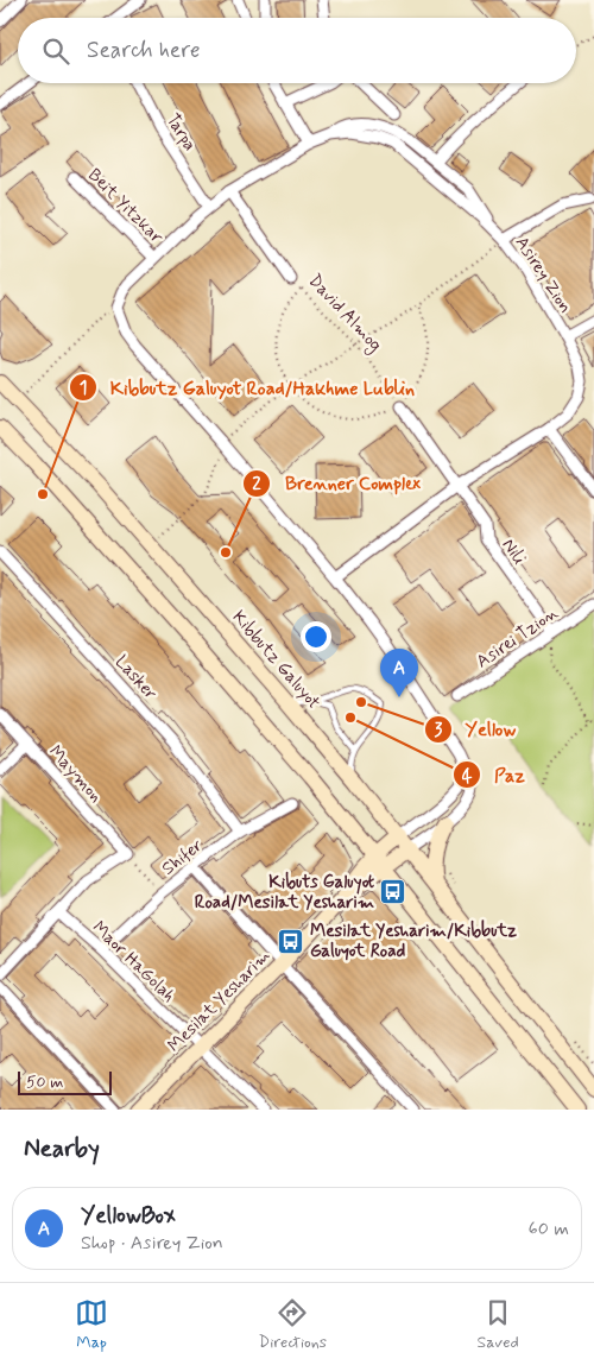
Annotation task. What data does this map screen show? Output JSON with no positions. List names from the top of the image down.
{
  "streets": {
    "main road": ["Kibbutz Galuyot", "Mesilat Yesharim"],
    "street": [
      "Tarpa",
      "Beit Yitzkar",
      "Asirey Zion",
      "David Almog",
      "Nili",
      "Asirei Tzion",
      "Lasker",
      "Maymon",
      "Shifer",
      "Maor HaGolah"
    ]
  },
  "crossings": [
    ["Tarpa", "Asirey Zion"],
    ["Beit Yitzkar", "Asirey Zion"],
    ["Asirey Zion", "David Almog"],
    ["Asirey Zion", "Nili"],
    ["Nili", "Asirei Tzion"],
    ["Kibbutz Galuyot", "Mesilat Yesharim"],
    ["Lasker", "Shifer"],
    ["Shifer", "Maor HaGolah"],
    ["Maor HaGolah", "Mesilat Yesharim"]
  ],
  "places": {
    "other": [
      "Kibbutz Galuyot Road/Hakhme Lublin",
      "Brenner Complex",
      "Yellow",
      "Paz"
    ],
    "bus stop": ["Kibuts Galuyot Road/Mesilat Yesharim", "Mesilat Yesharim/Kibbutz Galuyot Road"]
  },
  "scale_bar": "50 m",
  "page": {
    "search": "Search here",
    "pins": "A",
    "scale": "50 m",
    "heading": "Nearby",
    "list": [
      {
        "mark": "A",
        "name": "YellowBox",
        "note": "Shop · Asirey Zion",
        "value": "60 m"
      }
    ],
    "nav": ["Map", "Directions", "Saved"]
  }
}
